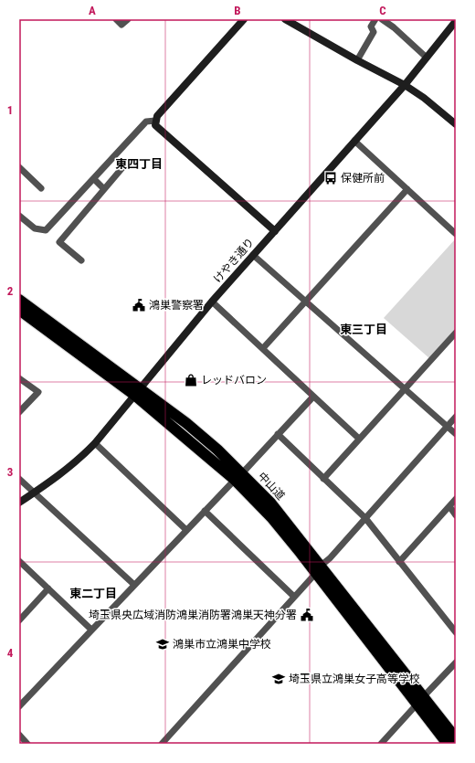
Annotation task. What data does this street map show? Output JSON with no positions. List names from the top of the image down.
{
  "streets": {
    "highway": ["中山道"],
    "street": ["けやき通り"]
  },
  "crossings": [
    ["けやき通り", "中山道"]
  ],
  "districts": ["東四丁目", "東三丁目", "東二丁目"],
  "places": {
    "bus stop": ["保健所前"],
    "public building": ["鴻巣警察署", "埼玉県央広域消防鴻巣消防署鴻巣天神分署"],
    "shop": ["レッドバロン"],
    "school or university": ["鴻巣市立鴻巣中学校", "埼玉県立鴻巣女子高等学校"]
  },
  "grid": {
    "columns": ["A", "B", "C"],
    "rows": [
      "1",
      "2",
      "3",
      "4"
    ]
  }
}
